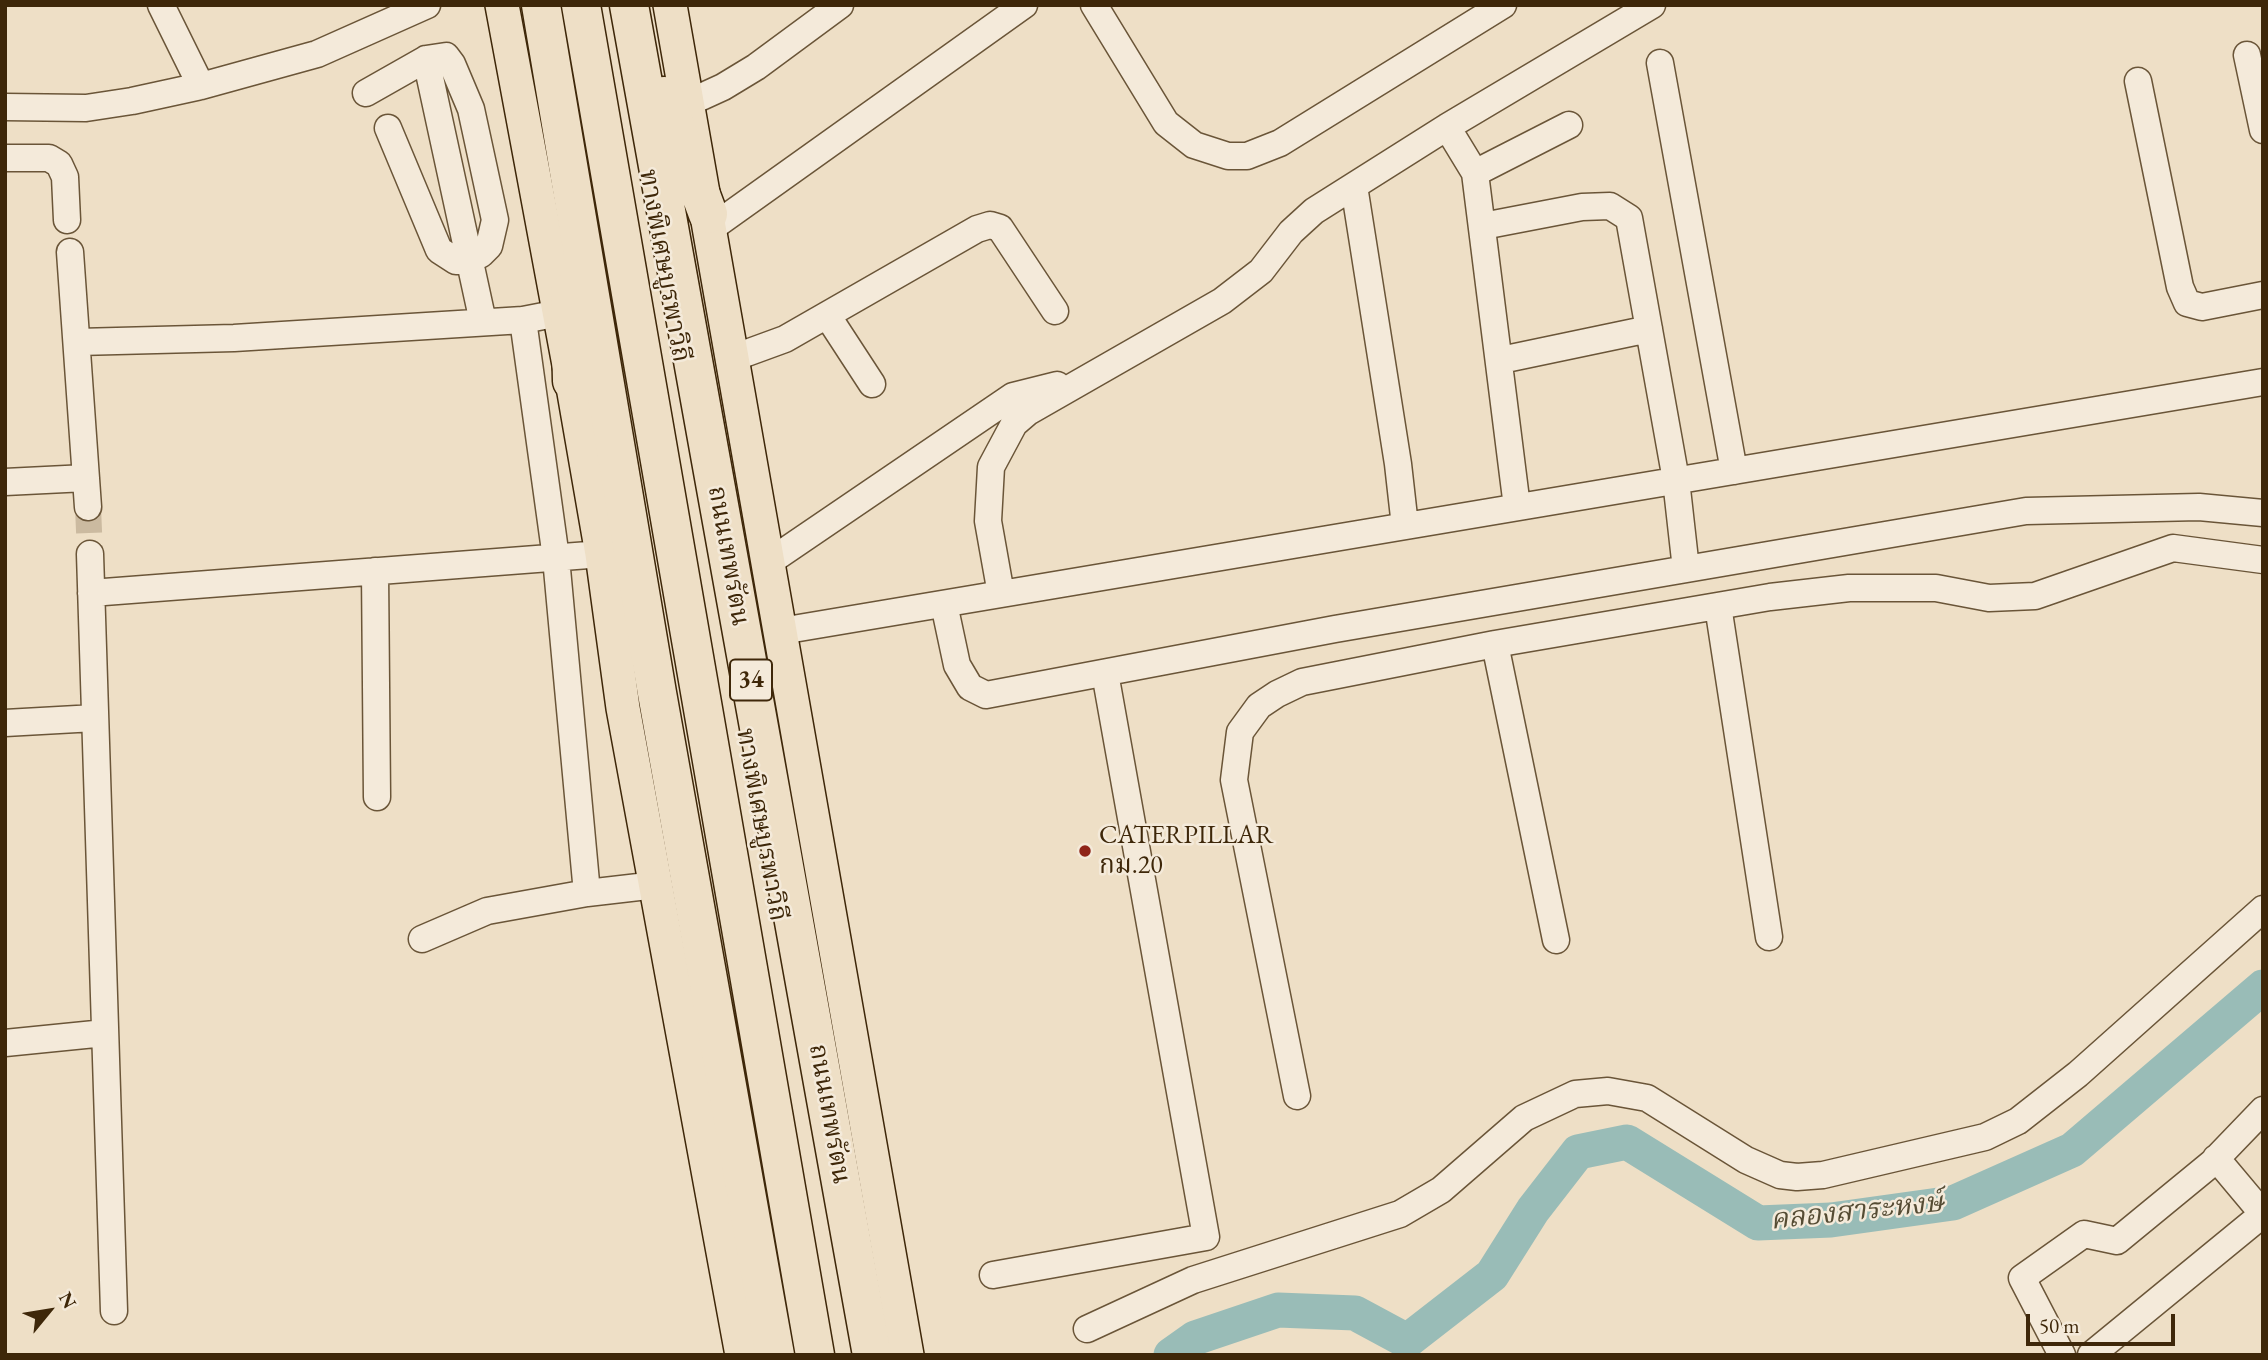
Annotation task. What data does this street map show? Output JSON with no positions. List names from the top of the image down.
{
  "streets": {
    "highway": ["ทางพิเศษบูรพาวิถี", "ถนนเทพรัตน", "34"]
  },
  "water": ["คลองสาระหงษ์"],
  "places": ["CATERPILLAR กม.20"],
  "scale_bar": "50 m",
  "north": "top right"
}
